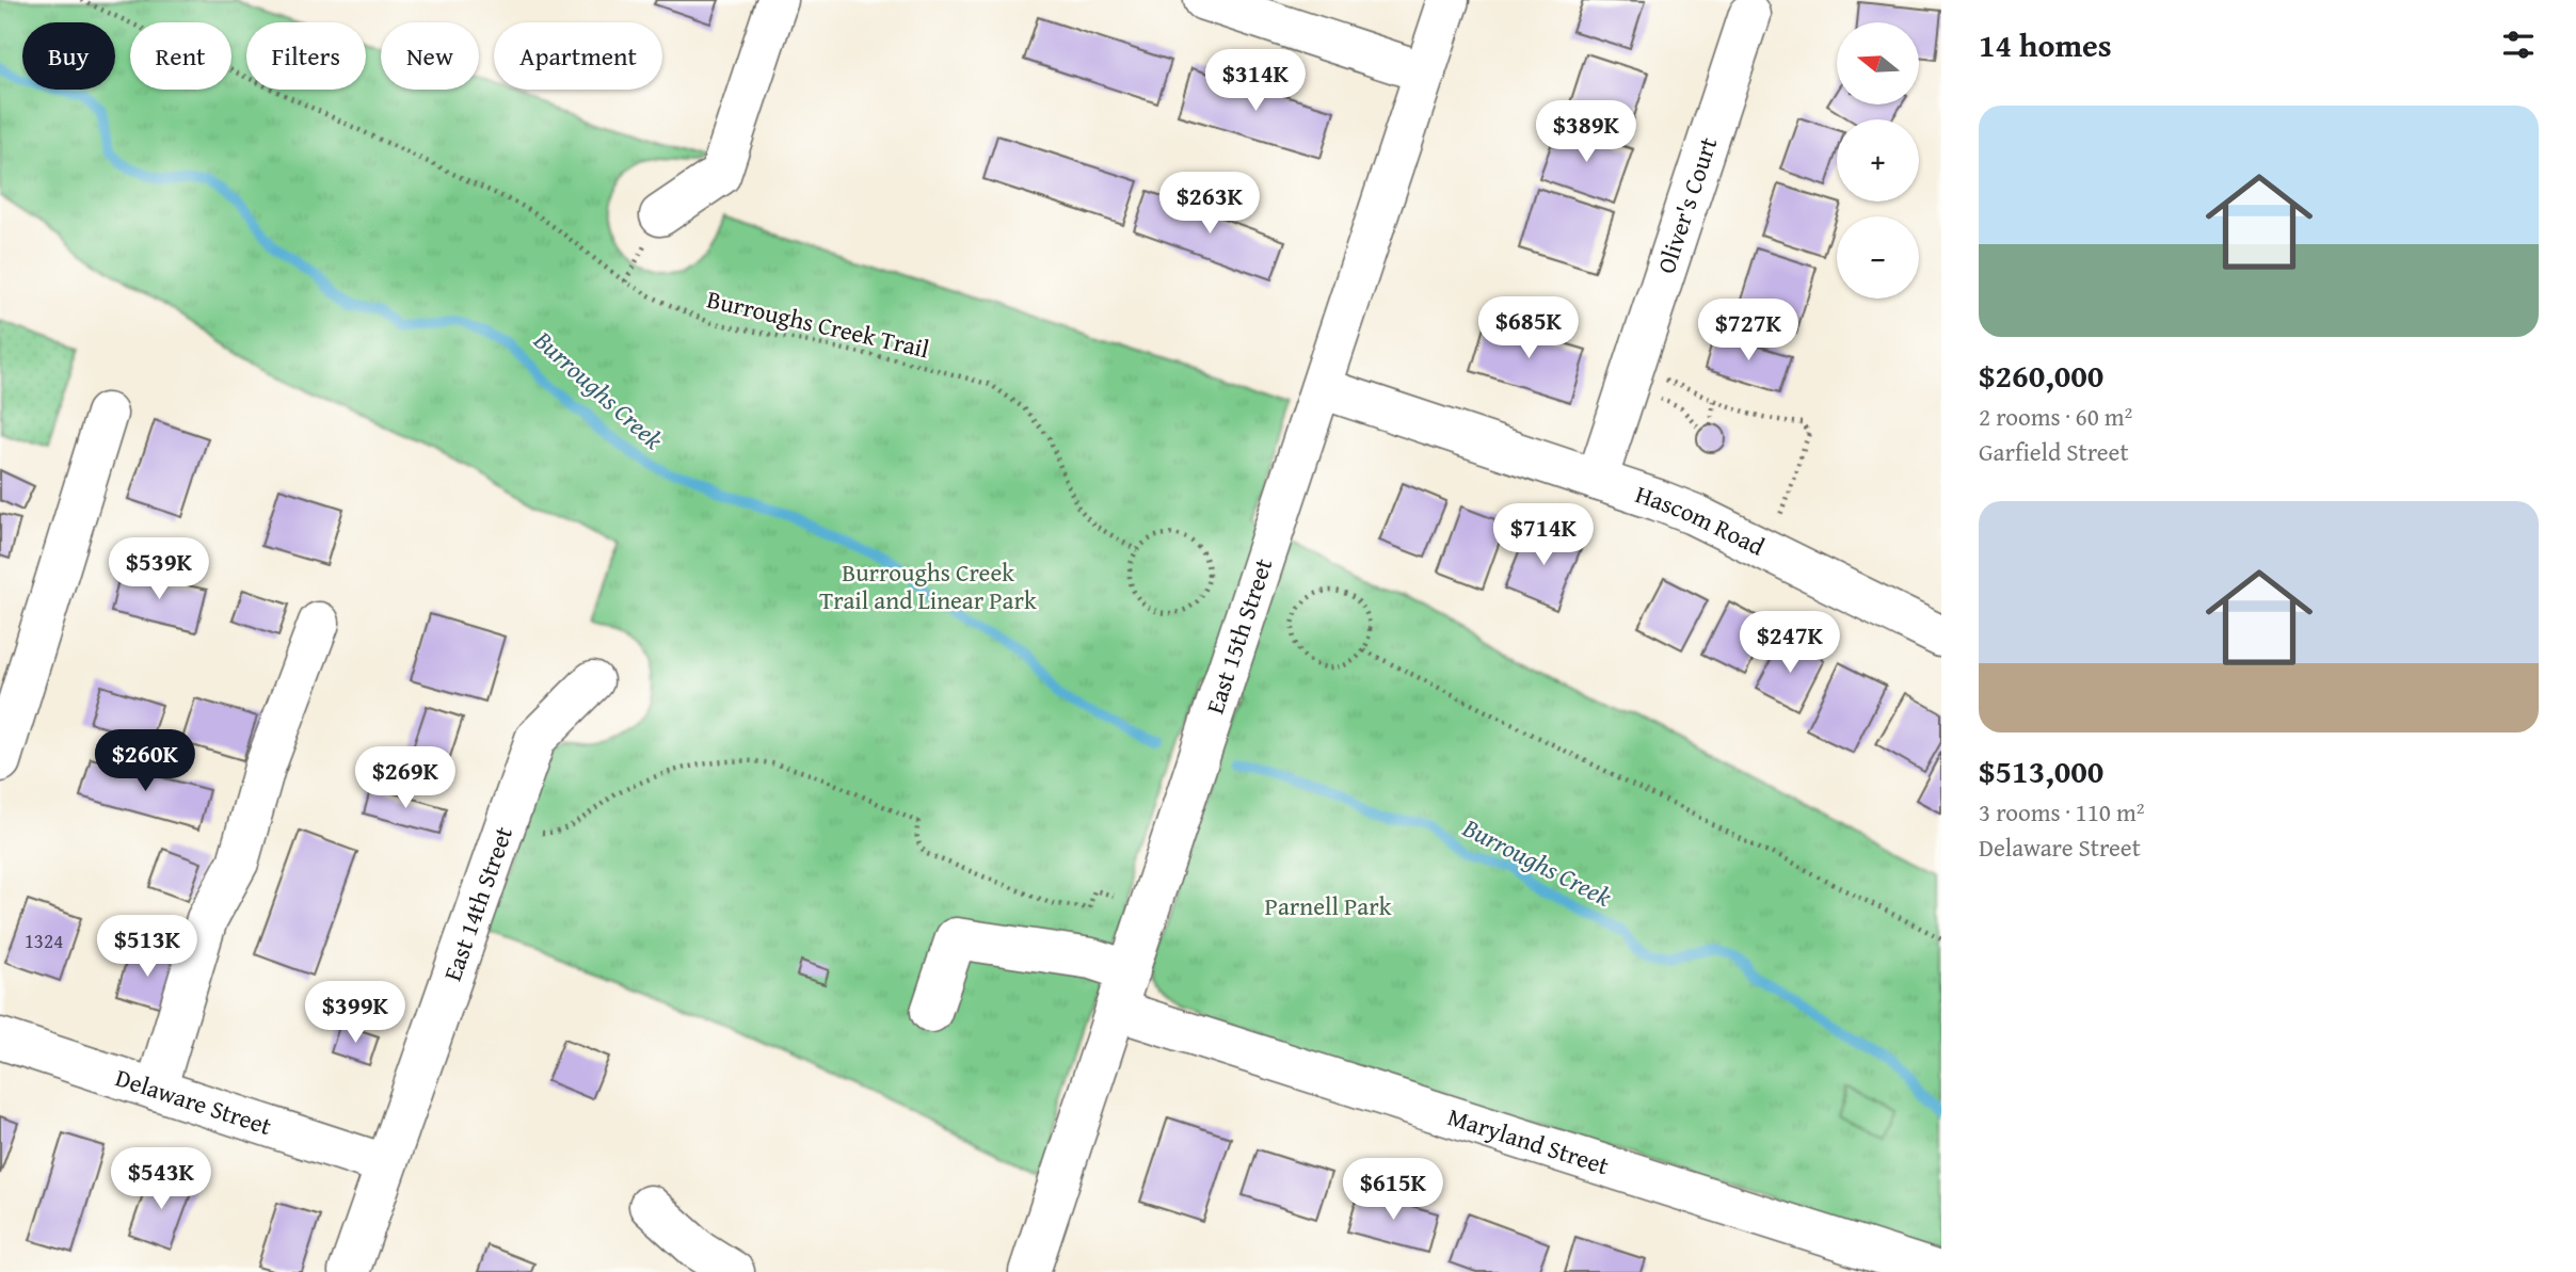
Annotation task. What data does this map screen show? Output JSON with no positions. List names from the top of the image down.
{
  "streets": {
    "street": [
      "Oliver's Court",
      "Hascom Road",
      "East 15th Street",
      "East 14th Street",
      "Delaware Street",
      "Maryland Street"
    ],
    "path": ["Burroughs Creek Trail"]
  },
  "crossings": [
    ["Oliver's Court", "Hascom Road"],
    ["Hascom Road", "East 15th Street"],
    ["East 15th Street", "Maryland Street"],
    ["East 14th Street", "Delaware Street"]
  ],
  "water": ["Burroughs Creek"],
  "parks": ["Burroughs Creek Trail and Linear Park", "Parnell Park"],
  "house_numbers": ["1324"],
  "north": "left",
  "page": {
    "heading": "14 homes",
    "map_buttons": ["+", "−"],
    "chip": [
      "Buy",
      "Rent",
      "Filters",
      "New",
      "Apartment"
    ],
    "price": [
      "$314K",
      "$389K",
      "$263K",
      "$685K",
      "$727K",
      "$714K",
      "$539K",
      "$247K",
      "$260K",
      "$269K",
      "$513K",
      "$399K",
      "$543K",
      "$615K"
    ],
    "list": [
      {
        "name": "$260,000",
        "note": "2 rooms · 60 m² · Garfield Street"
      },
      {
        "name": "$513,000",
        "note": "3 rooms · 110 m² · Delaware Street"
      }
    ]
  }
}
